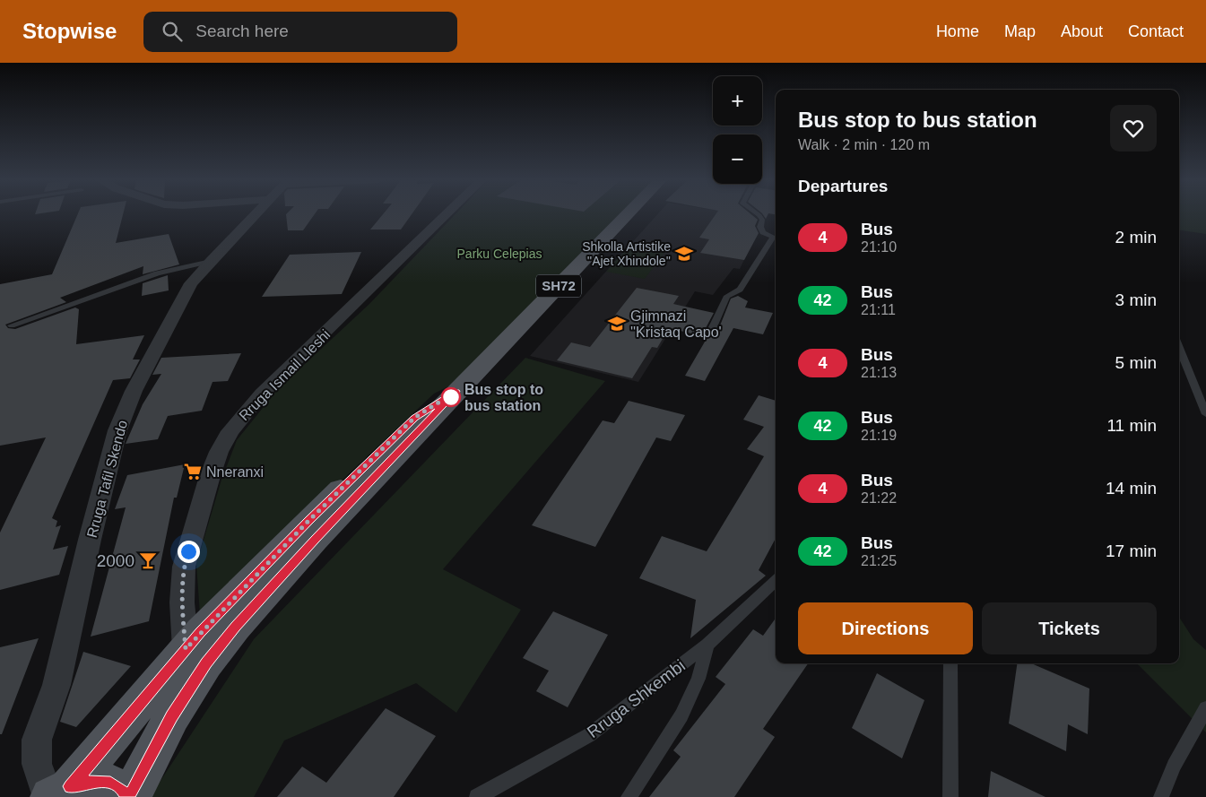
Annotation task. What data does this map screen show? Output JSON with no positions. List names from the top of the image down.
{
  "streets": {
    "main road": ["SH72"],
    "street": ["Rruga Ismail Lleshi", "Rruga Tafil Skendo"],
    "lane": ["Rruga Shkembi"]
  },
  "crossings": [
    ["SH72", "Rruga Ismail Lleshi"],
    ["SH72", "Rruga Tafil Skendo"]
  ],
  "parks": ["Parku Celepias"],
  "places": {
    "school or university": ["Shkolla Artistike ''Ajet Xhindole''", "Gjimnazi ''Kristaq Capo'"],
    "other": ["Bus stop to bus station"],
    "supermarket": ["Nneranxi"],
    "bar": ["2000"]
  },
  "lines": ["bus line 4"],
  "page": {
    "header": "Stopwise",
    "search": "Search here",
    "nav": [
      "Home",
      "Map",
      "About",
      "Contact"
    ],
    "map_buttons": ["+", "−"],
    "heading": [
      ["Bus stop to bus station", "Walk · 2 min · 120 m"],
      "Departures"
    ],
    "list": [
      {
        "mark": "4",
        "name": "Bus",
        "note": "21:10",
        "value": "2 min"
      },
      {
        "mark": "42",
        "name": "Bus",
        "note": "21:11",
        "value": "3 min"
      },
      {
        "mark": "4",
        "name": "Bus",
        "note": "21:13",
        "value": "5 min"
      },
      {
        "mark": "42",
        "name": "Bus",
        "note": "21:19",
        "value": "11 min"
      },
      {
        "mark": "4",
        "name": "Bus",
        "note": "21:22",
        "value": "14 min"
      },
      {
        "mark": "42",
        "name": "Bus",
        "note": "21:25",
        "value": "17 min"
      }
    ],
    "buttons": ["Directions", "Tickets"]
  }
}
